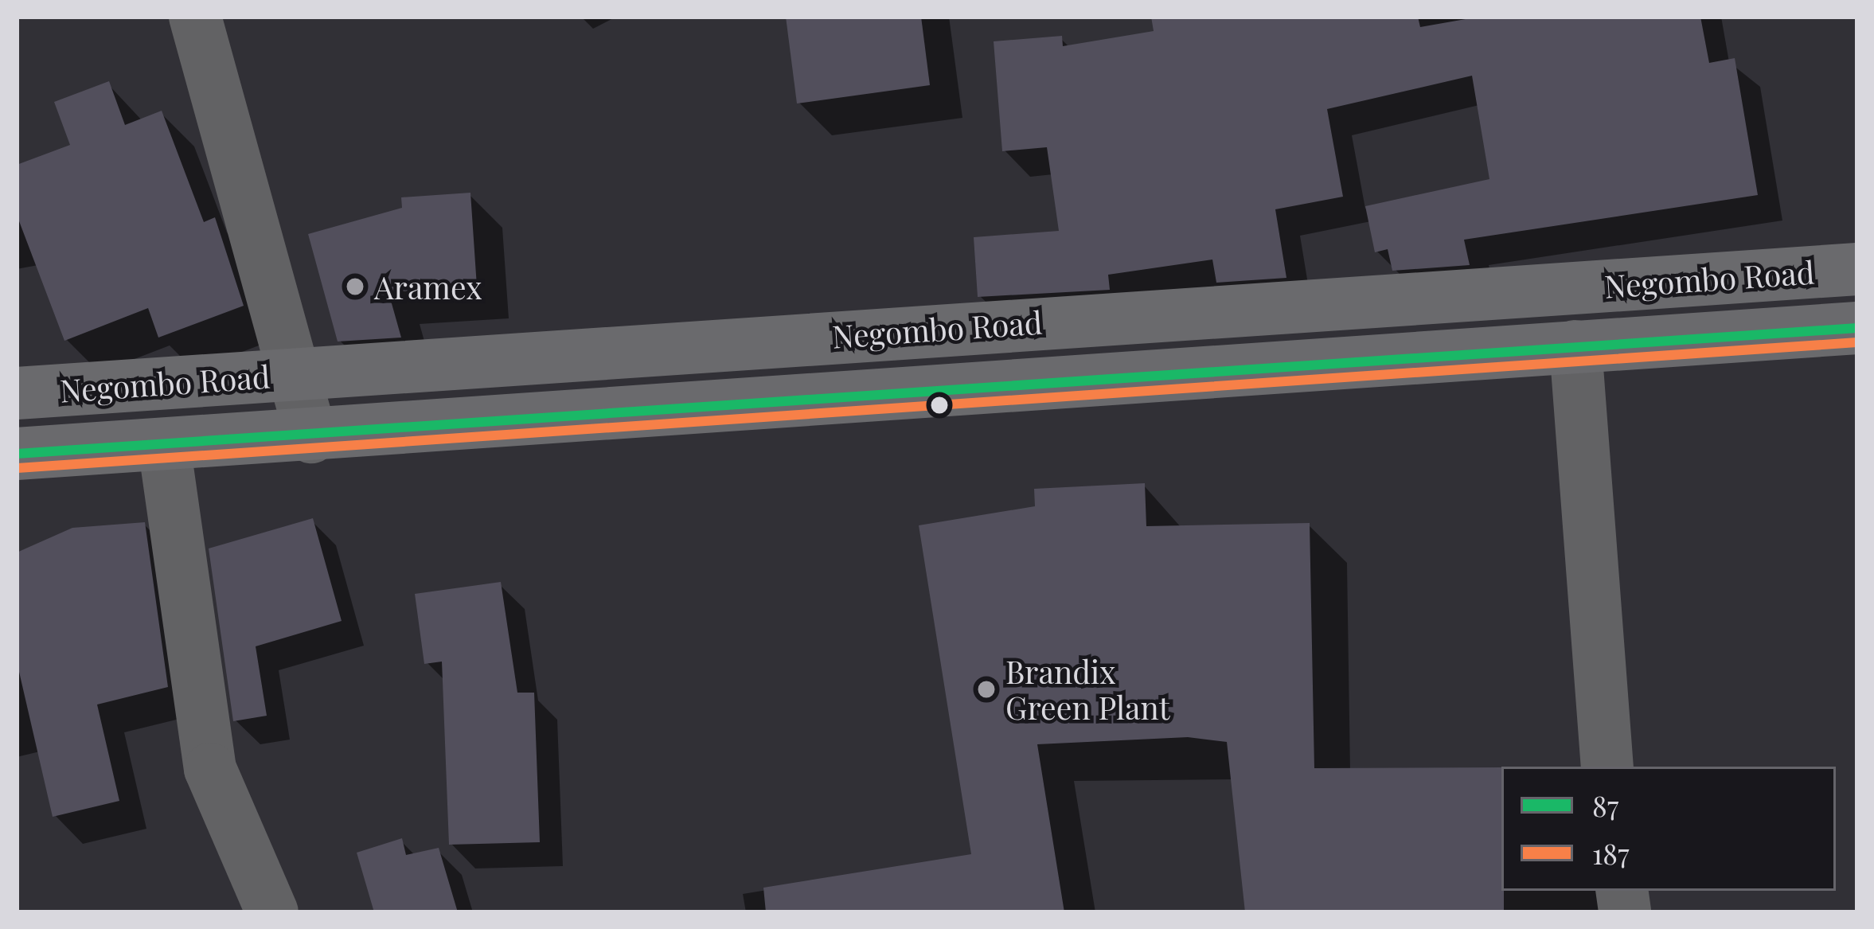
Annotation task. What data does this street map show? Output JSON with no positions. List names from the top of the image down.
{
  "streets": {
    "highway": ["Negombo Road"]
  },
  "places": ["Aramex", "Brandix Green Plant"],
  "lines": ["transit line 87", "transit line 187"],
  "legend": ["87", "187"]
}
